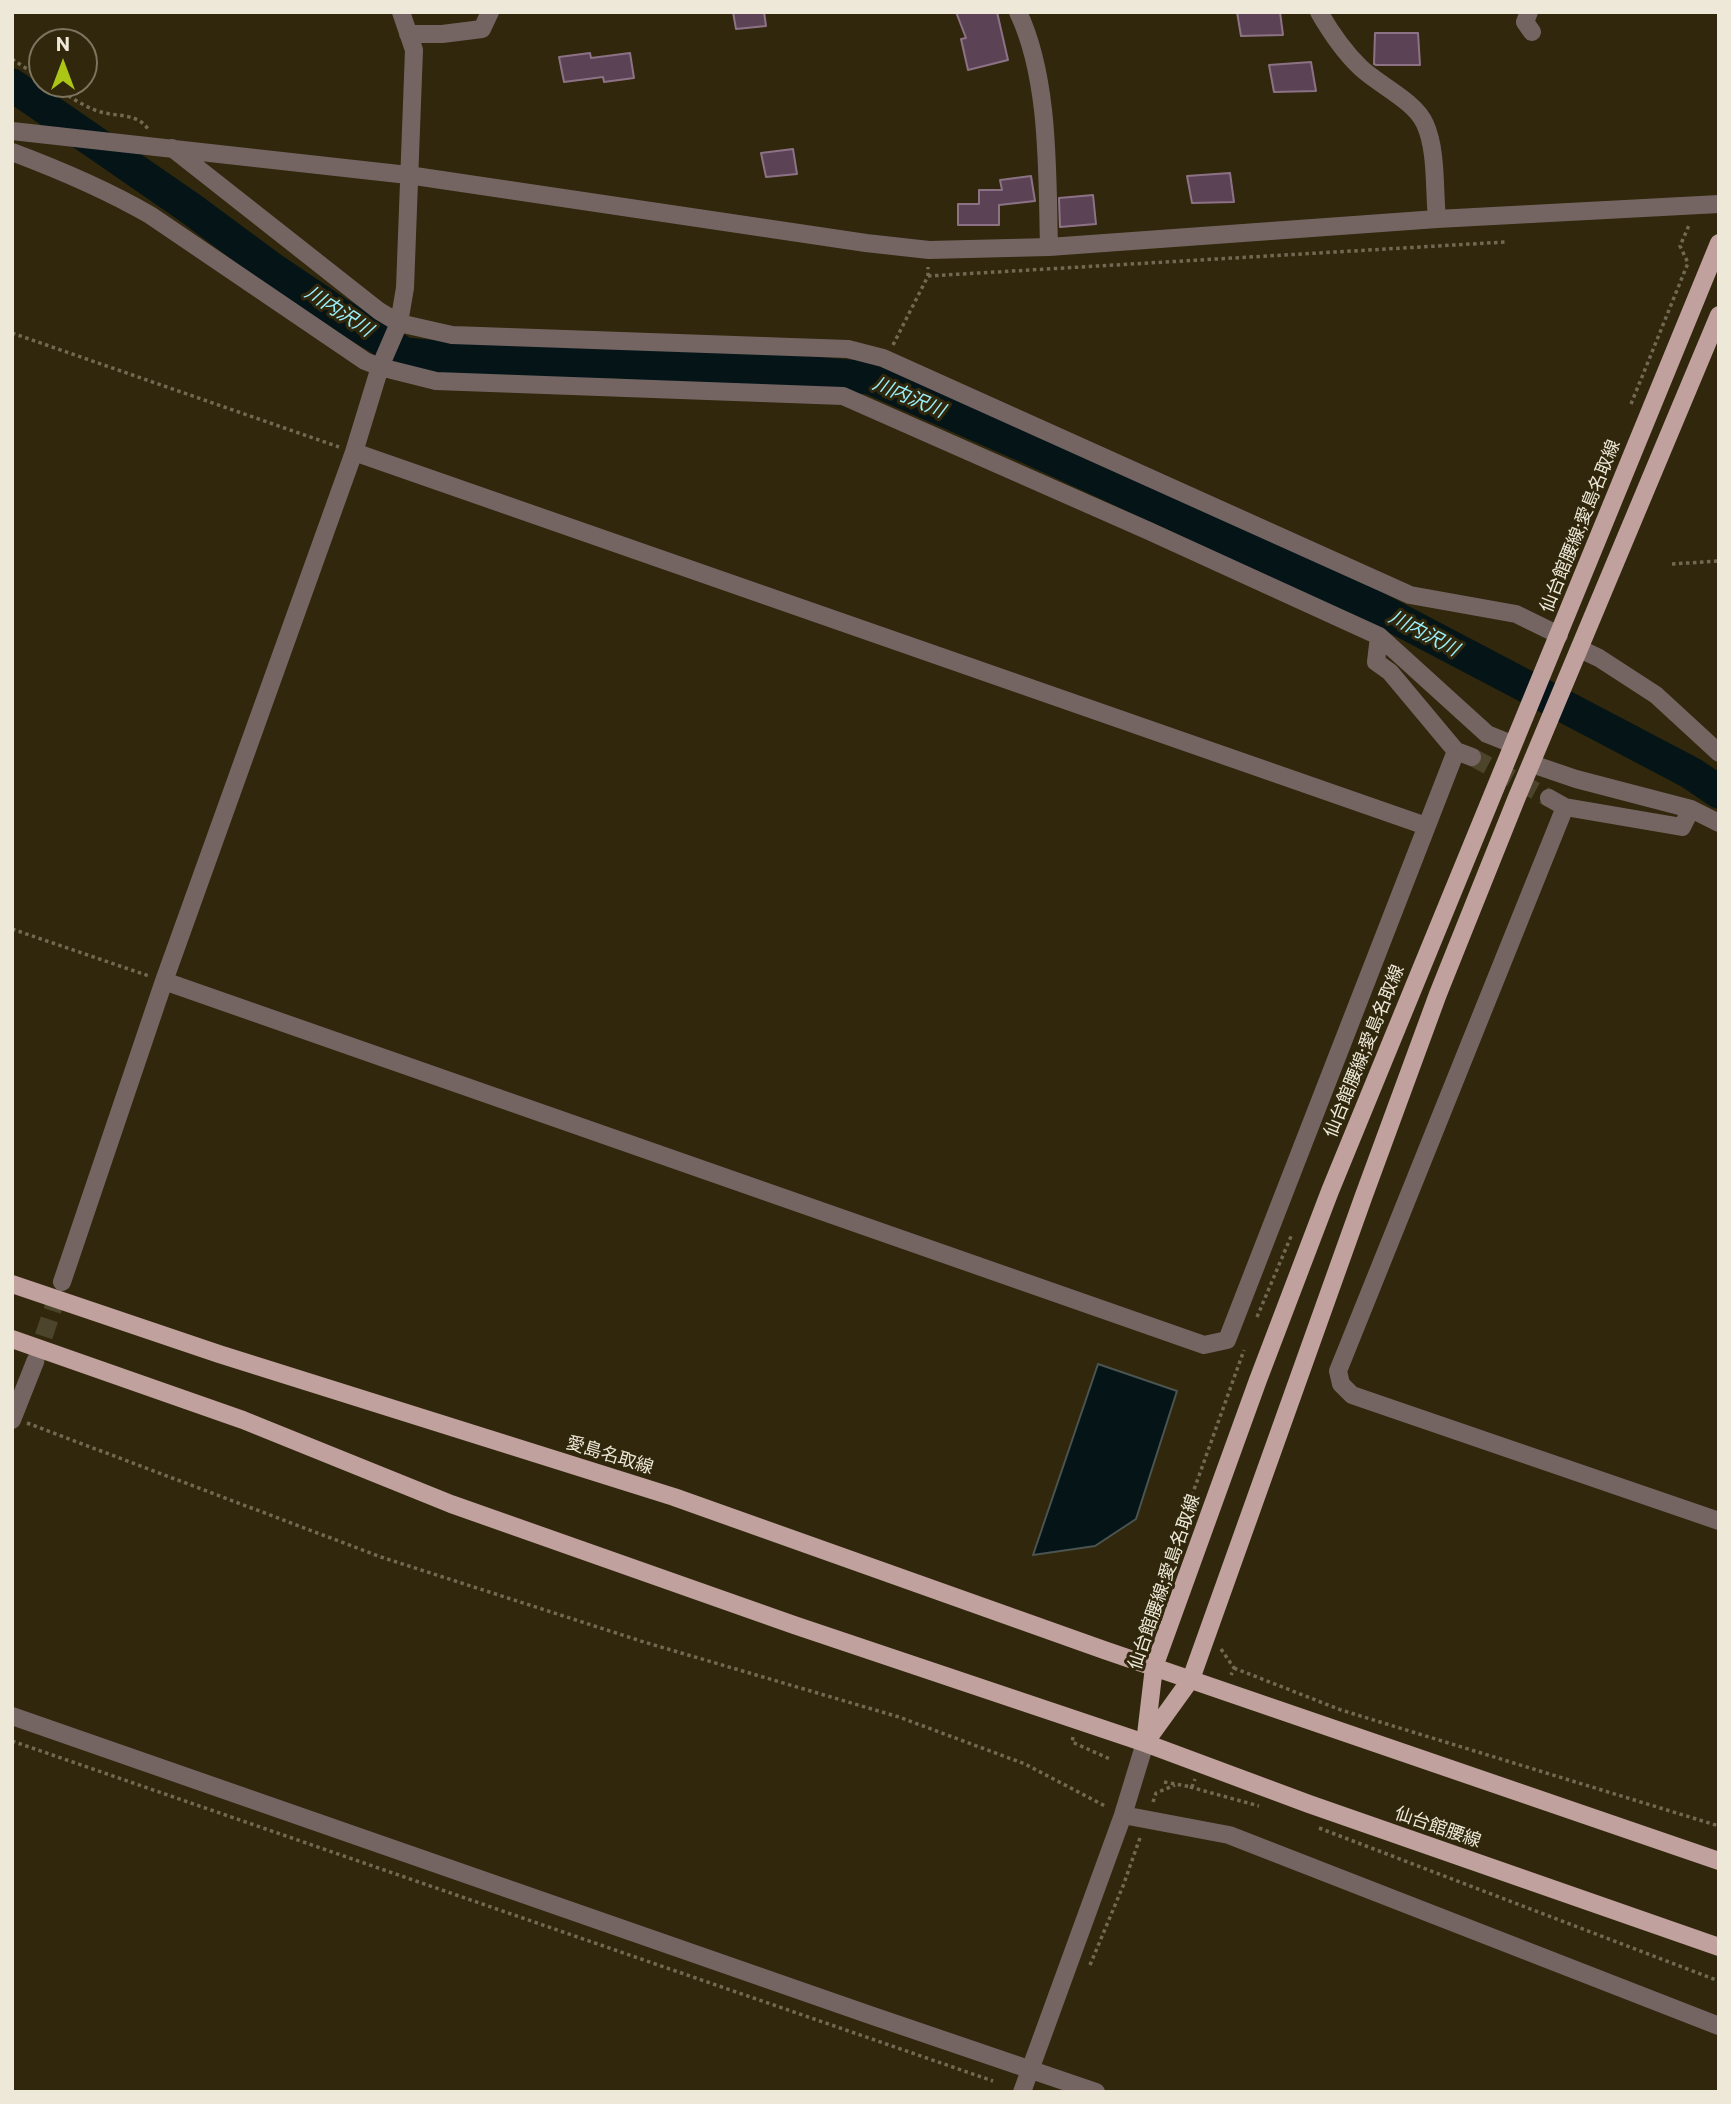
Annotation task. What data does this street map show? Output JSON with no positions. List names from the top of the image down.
{
  "streets": {
    "main road": ["仙台館腰線;愛島名取線", "愛島名取線", "仙台館腰線"]
  },
  "crossings": [
    ["仙台館腰線;愛島名取線", "愛島名取線"],
    ["仙台館腰線;愛島名取線", "仙台館腰線"]
  ],
  "water": ["川内沢川"],
  "north": "top"
}
